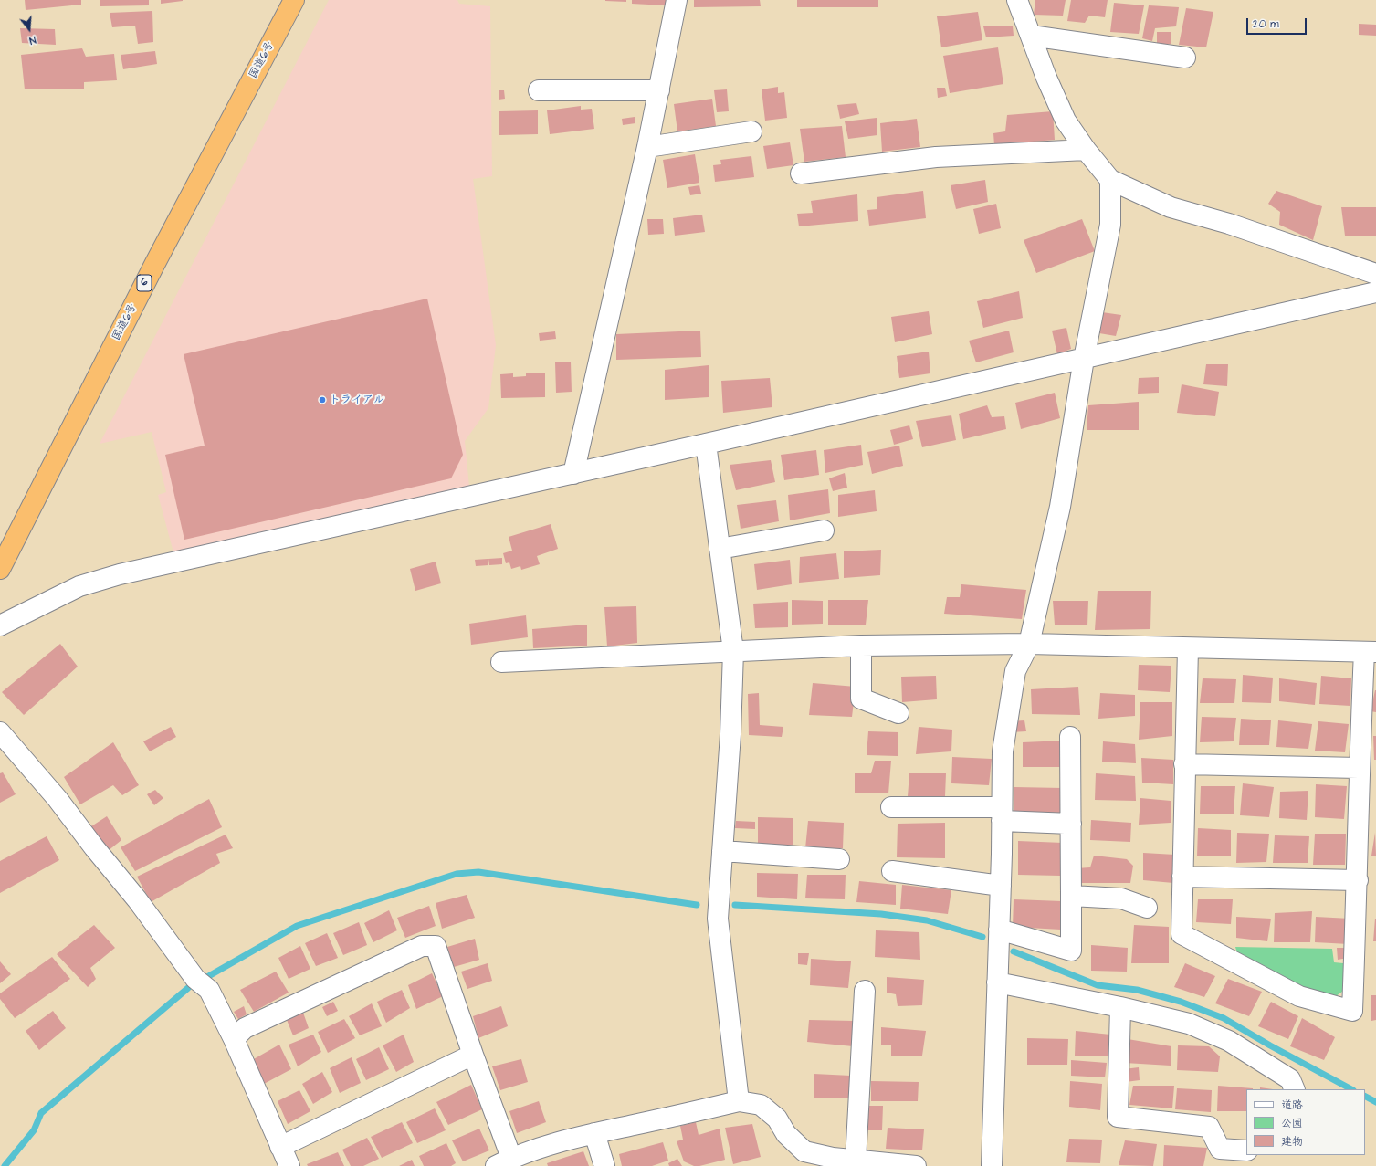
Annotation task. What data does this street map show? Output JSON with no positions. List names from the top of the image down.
{
  "streets": {
    "highway": ["国道6号", "6"]
  },
  "places": ["トライアル"],
  "legend": ["道路", "公園", "建物"],
  "scale_bar": "20 m",
  "north": "bottom"
}
